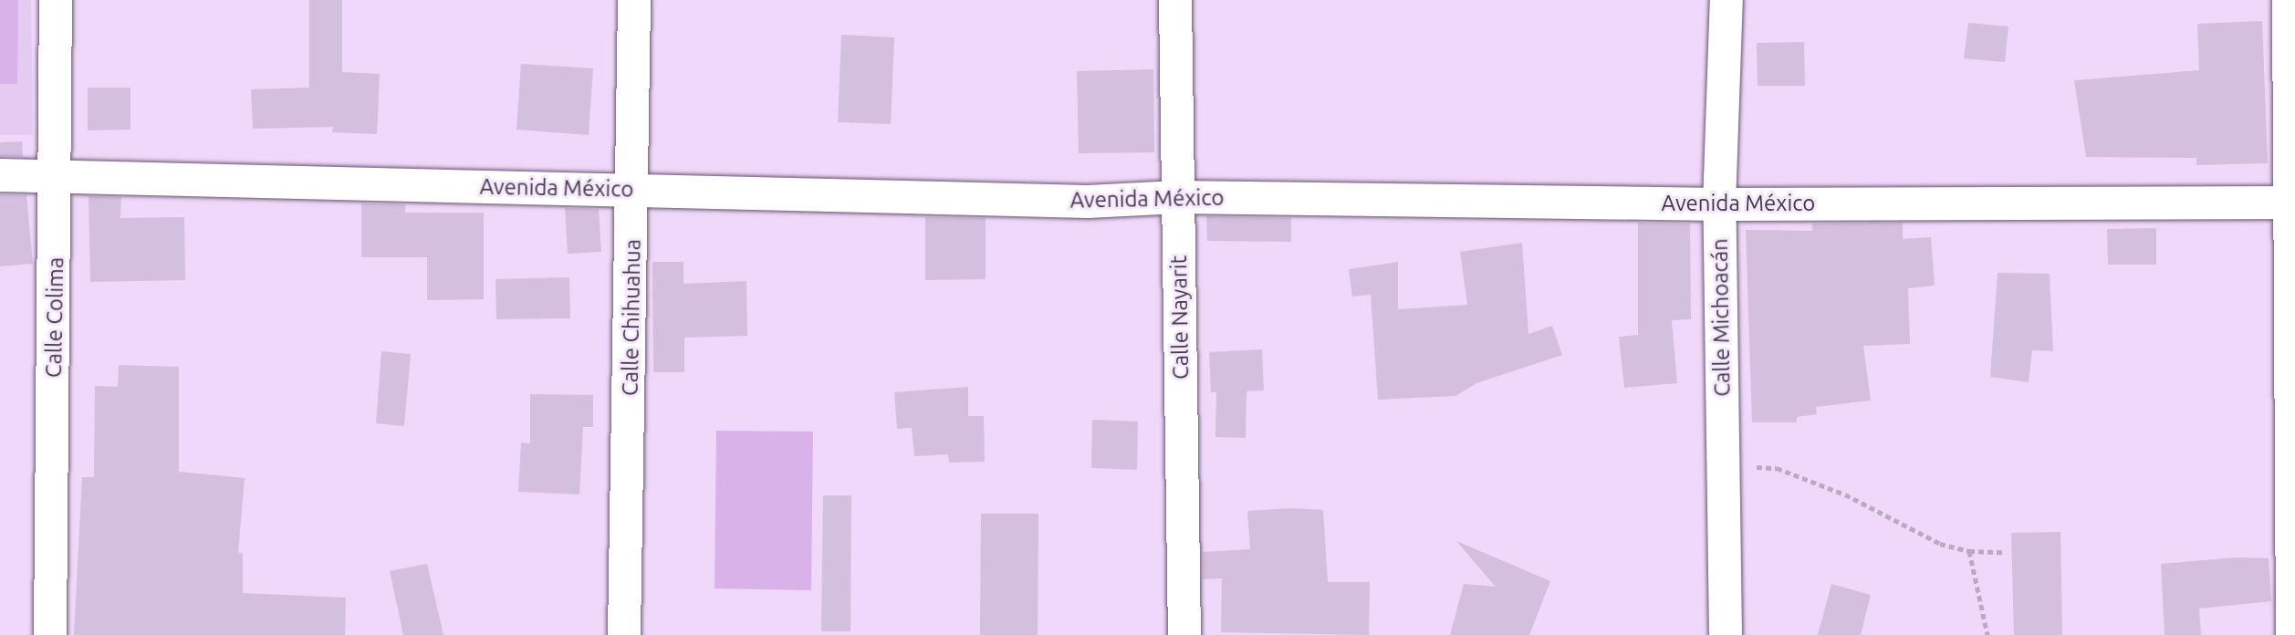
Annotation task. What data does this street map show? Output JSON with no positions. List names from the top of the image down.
{
  "streets": {
    "street": [
      "Avenida México",
      "Calle Colima",
      "Calle Chihuahua",
      "Calle Nayarit",
      "Calle Michoacán"
    ]
  },
  "crossings": [
    ["Avenida México", "Calle Colima"],
    ["Avenida México", "Calle Chihuahua"],
    ["Avenida México", "Calle Nayarit"],
    ["Avenida México", "Calle Michoacán"]
  ]
}
